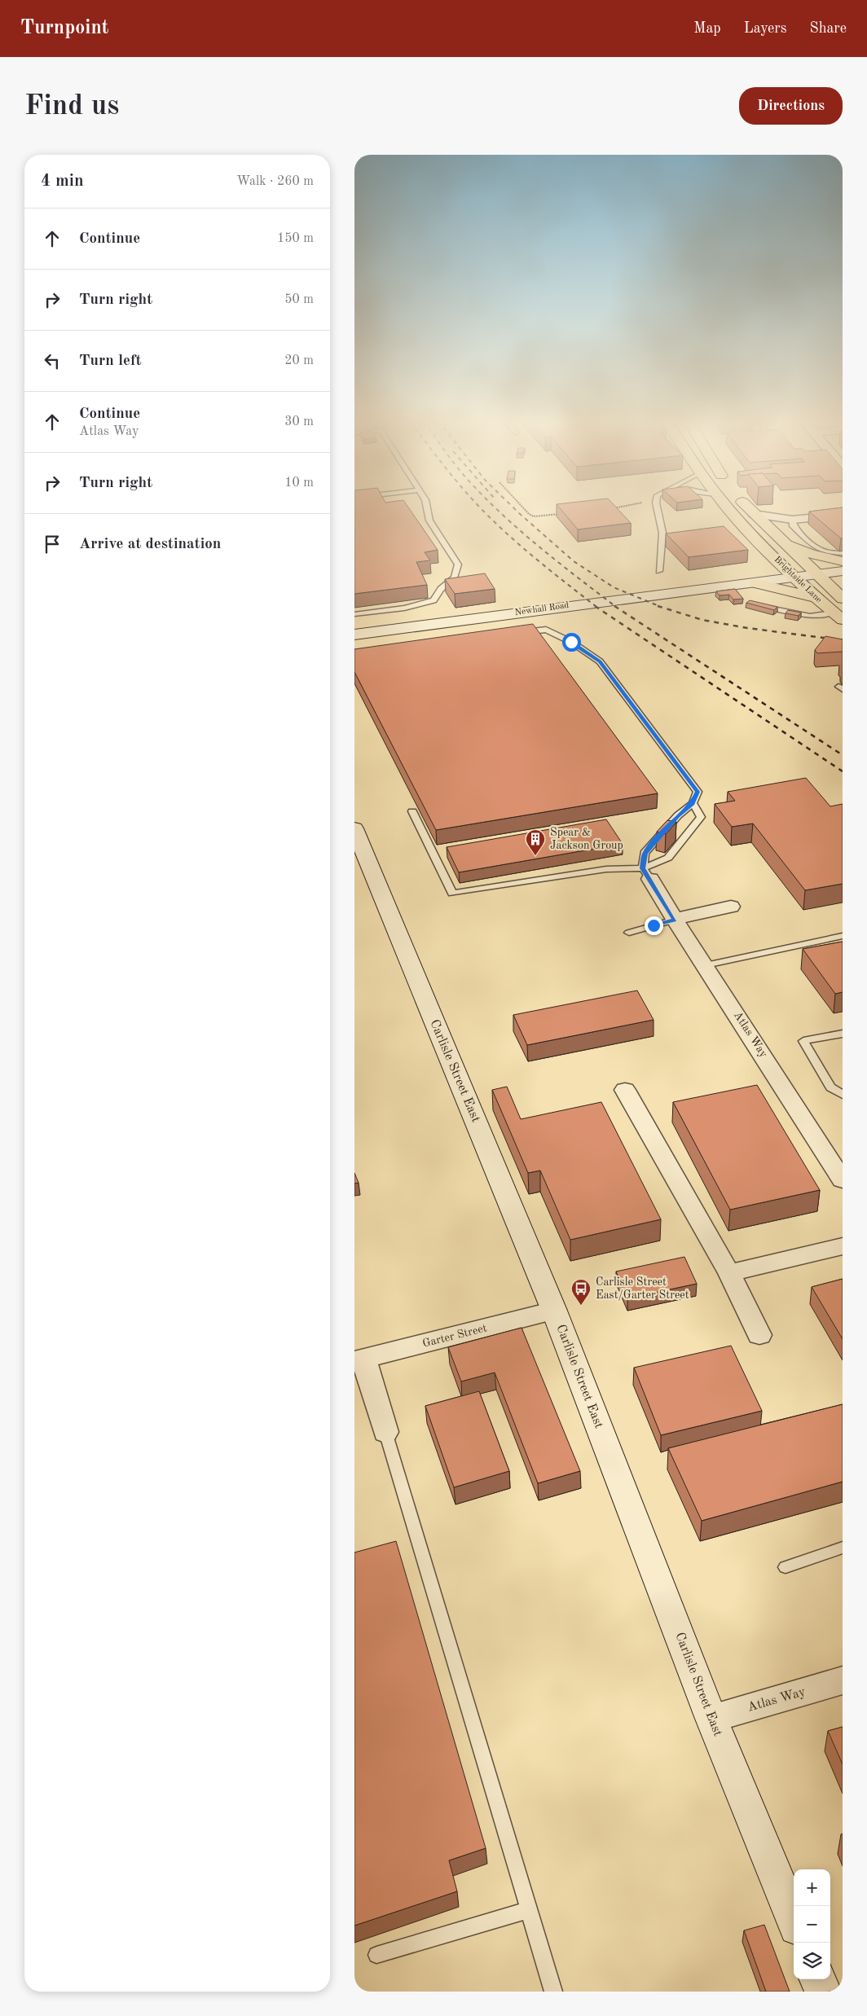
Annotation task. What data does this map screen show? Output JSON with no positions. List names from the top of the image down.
{
  "streets": {
    "main road": ["Brightside Lane", "Newhall Road", "Carlisle Street East"],
    "street": ["Atlas Way", "Garter Street"]
  },
  "crossings": [
    ["Brightside Lane", "Newhall Road"],
    ["Atlas Way", "Carlisle Street East"],
    ["Carlisle Street East", "Garter Street"]
  ],
  "places": {
    "building": ["Spear & Jackson Group"],
    "bus stop": ["Carlisle Street East/Garter Street"]
  },
  "page": {
    "header": "Turnpoint",
    "nav": ["Map", "Layers", "Share"],
    "buttons": "Directions",
    "title": "Find us",
    "heading": ["4 min", "Walk · 260 m"],
    "list": [
      ["Continue", "150 m"],
      ["Turn right", "50 m"],
      ["Turn left", "20 m"],
      ["Continue", "Atlas Way", "30 m"],
      ["Turn right", "10 m"],
      "Arrive at destination"
    ],
    "map_buttons": ["+", "−"]
  }
}
